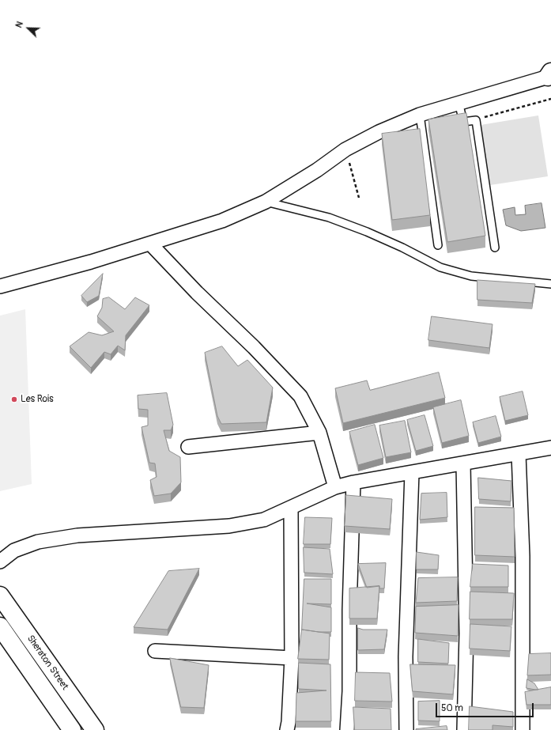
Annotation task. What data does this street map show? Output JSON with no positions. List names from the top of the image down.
{
  "streets": {
    "street": ["Sheraton Street"]
  },
  "places": ["Les Rois"],
  "scale_bar": "50 m",
  "north": "top left"
}
